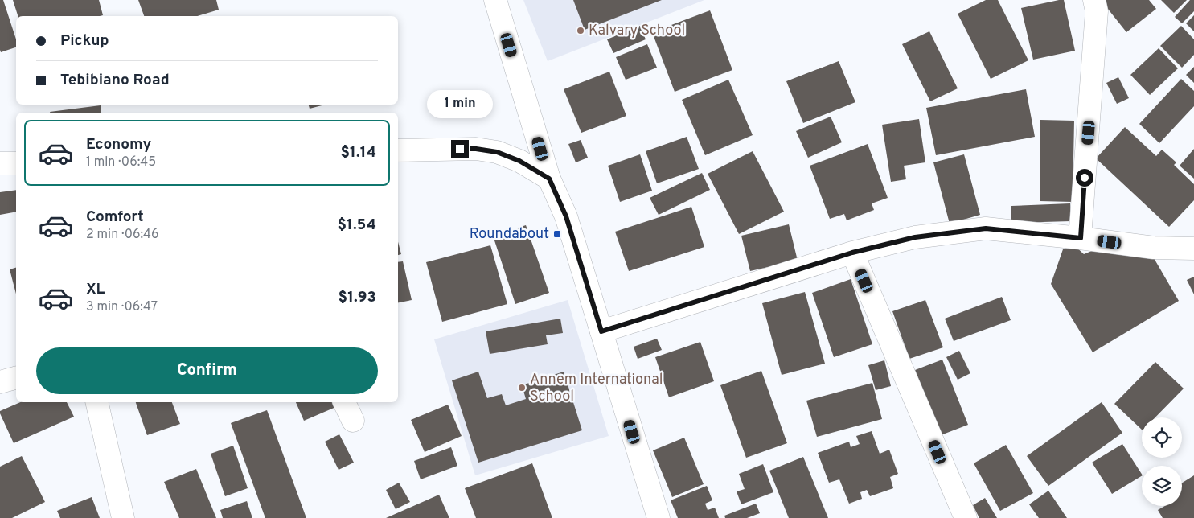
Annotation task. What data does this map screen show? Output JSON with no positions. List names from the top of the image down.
{
  "places": {
    "other": ["Kalvary School", "Annem International School"],
    "transit": ["Roundabout"]
  },
  "page": {
    "banner": ["Pickup", "Tebibiano Road"],
    "bubble": "1 min",
    "list": [
      {
        "name": "Economy",
        "note": "1 min · 06:45",
        "value": "$1.14"
      },
      {
        "name": "Comfort",
        "note": "2 min · 06:46",
        "value": "$1.54"
      },
      {
        "name": "XL",
        "note": "3 min · 06:47",
        "value": "$1.93"
      }
    ],
    "buttons": "Confirm"
  }
}
